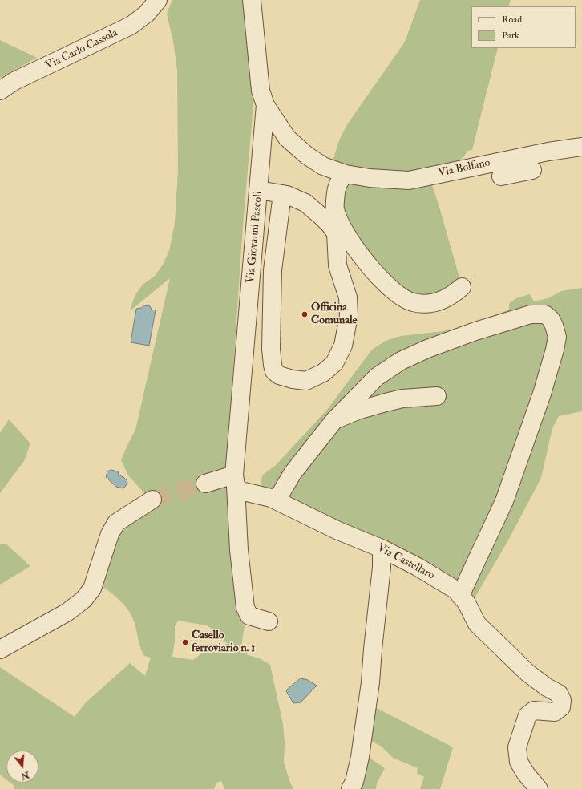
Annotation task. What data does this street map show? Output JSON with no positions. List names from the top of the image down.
{
  "streets": {
    "street": [
      "Via Carlo Cassola",
      "Via Bolfano",
      "Via Giovanni Pascoli",
      "Via Castellaro"
    ]
  },
  "crossings": [
    ["Via Bolfano", "Via Giovanni Pascoli"],
    ["Via Giovanni Pascoli", "Via Castellaro"]
  ],
  "places": ["Officina Comunale", "Casello ferroviario n. 1"],
  "legend": ["Road", "Park"],
  "north": "bottom"
}
